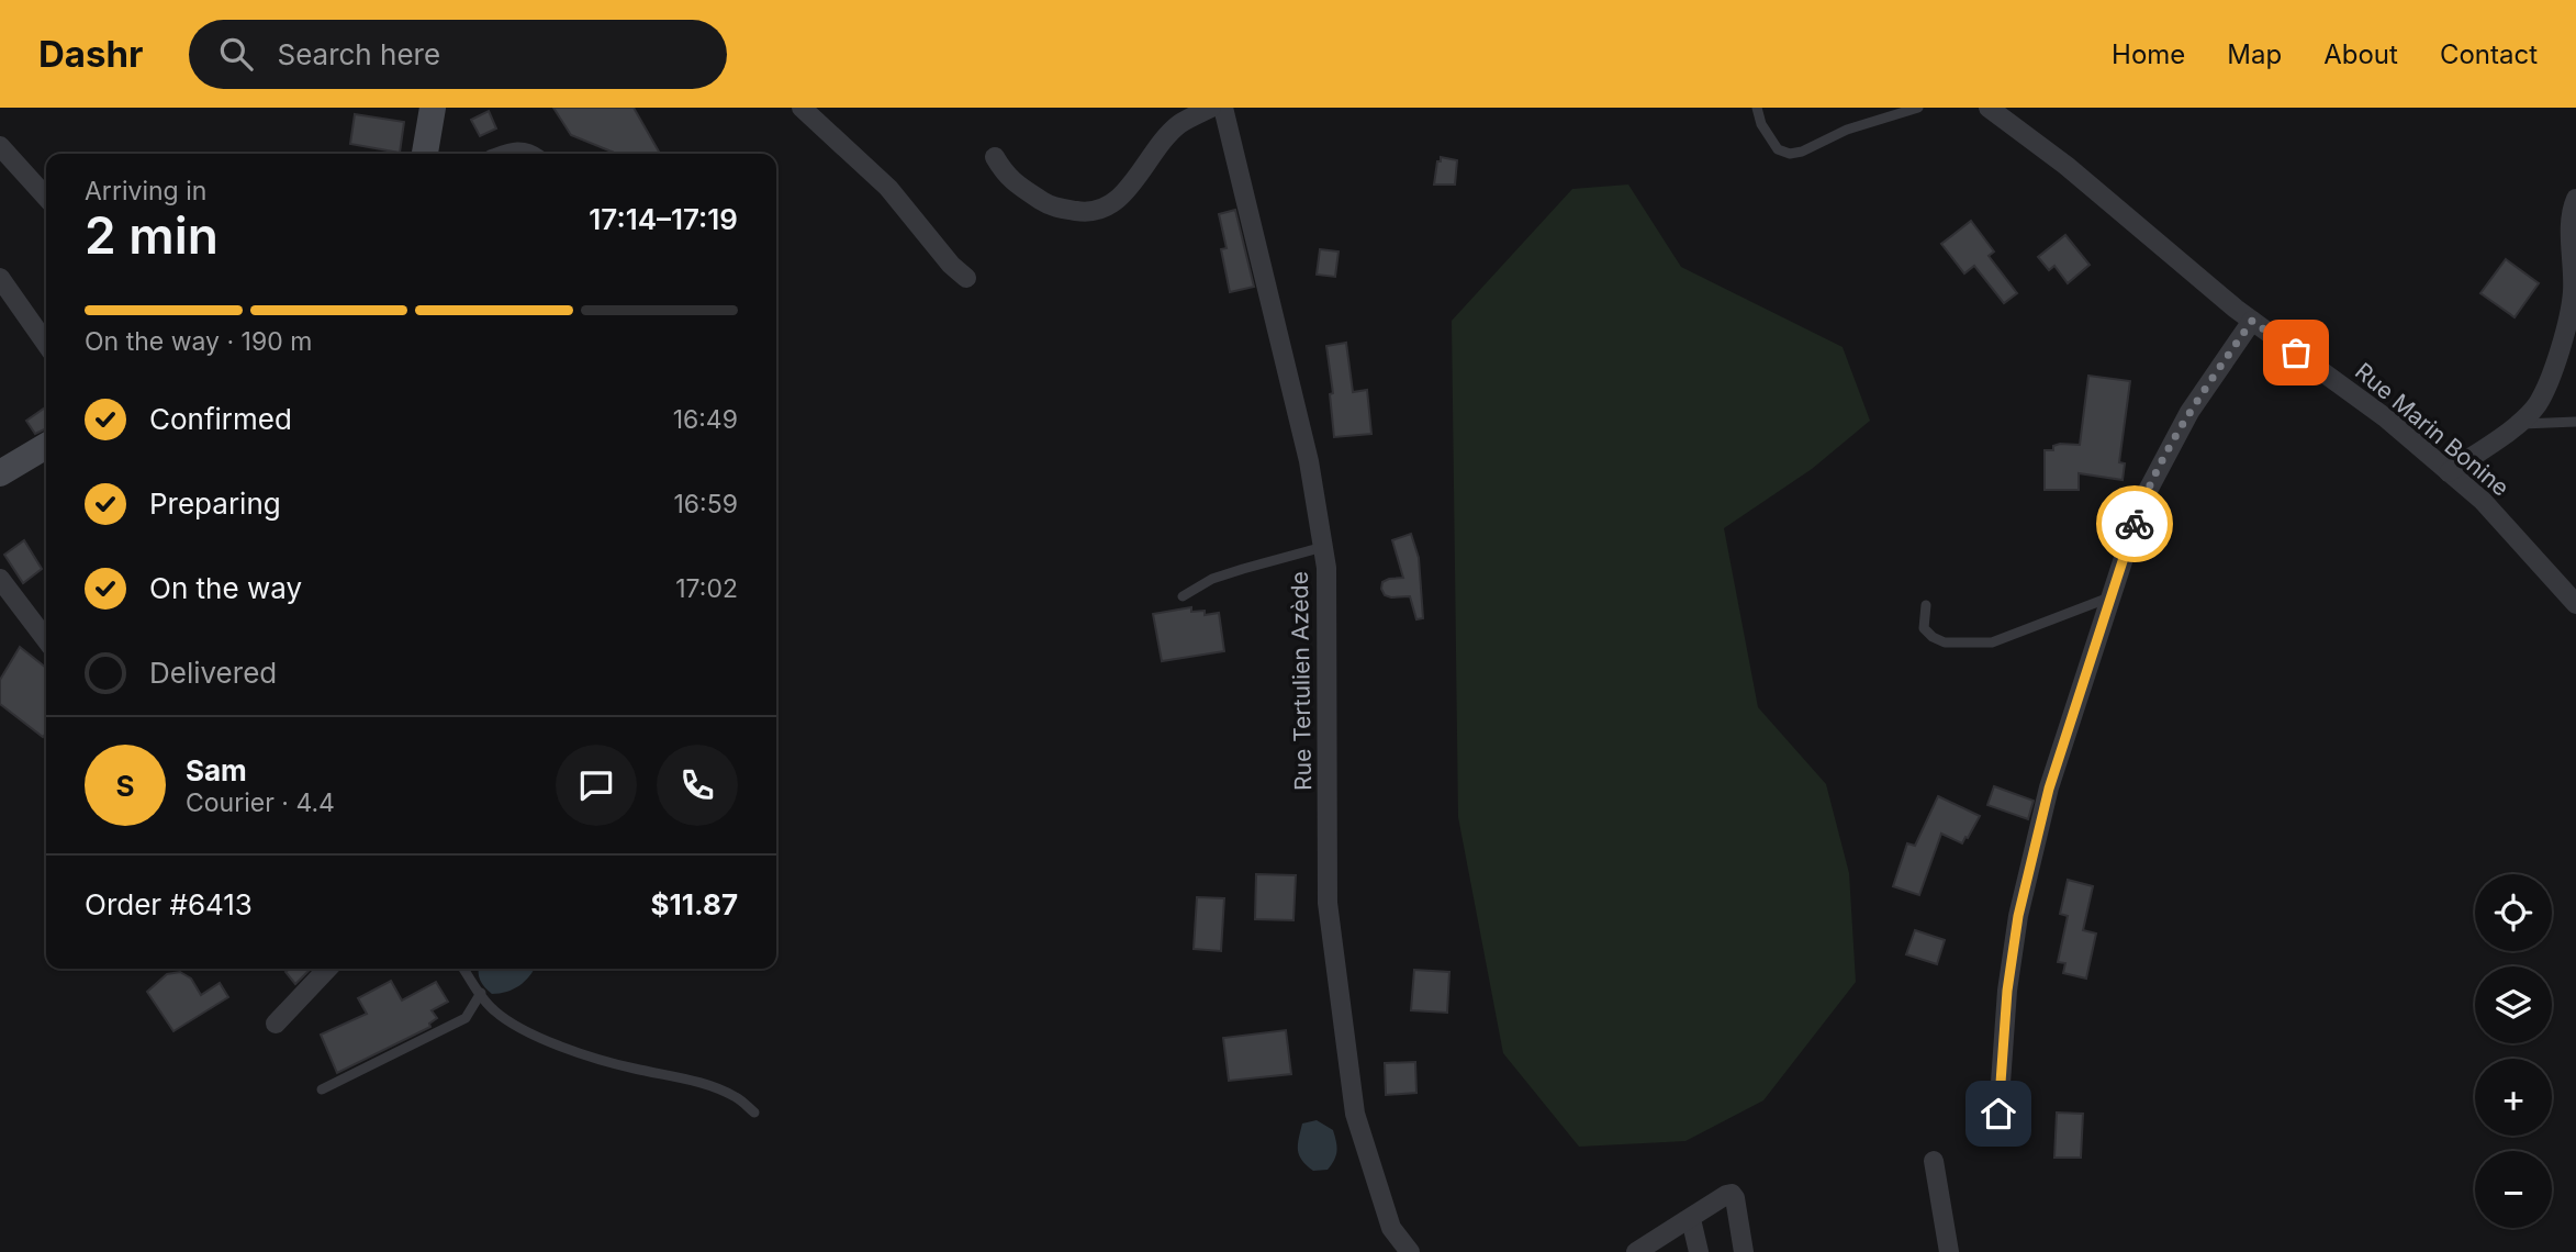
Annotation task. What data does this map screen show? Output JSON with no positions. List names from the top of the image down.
{
  "streets": {
    "street": ["Rue Marin Bonine", "Rue Tertulien Azède"]
  },
  "page": {
    "header": "Dashr",
    "search": "Search here",
    "nav": [
      "Home",
      "Map",
      "About",
      "Contact"
    ],
    "heading": ["2 min", "Arriving in", "17:14–17:19"],
    "panel": [
      "Sam",
      "Courier · 4.4",
      "Order #6413",
      "$11.87"
    ],
    "bar": "On the way · 190 m",
    "list": [
      ["Confirmed", "16:49"],
      ["Preparing", "16:59"],
      ["On the way", "17:02"],
      "Delivered"
    ],
    "round": "S",
    "map_buttons": ["+", "−"]
  }
}
